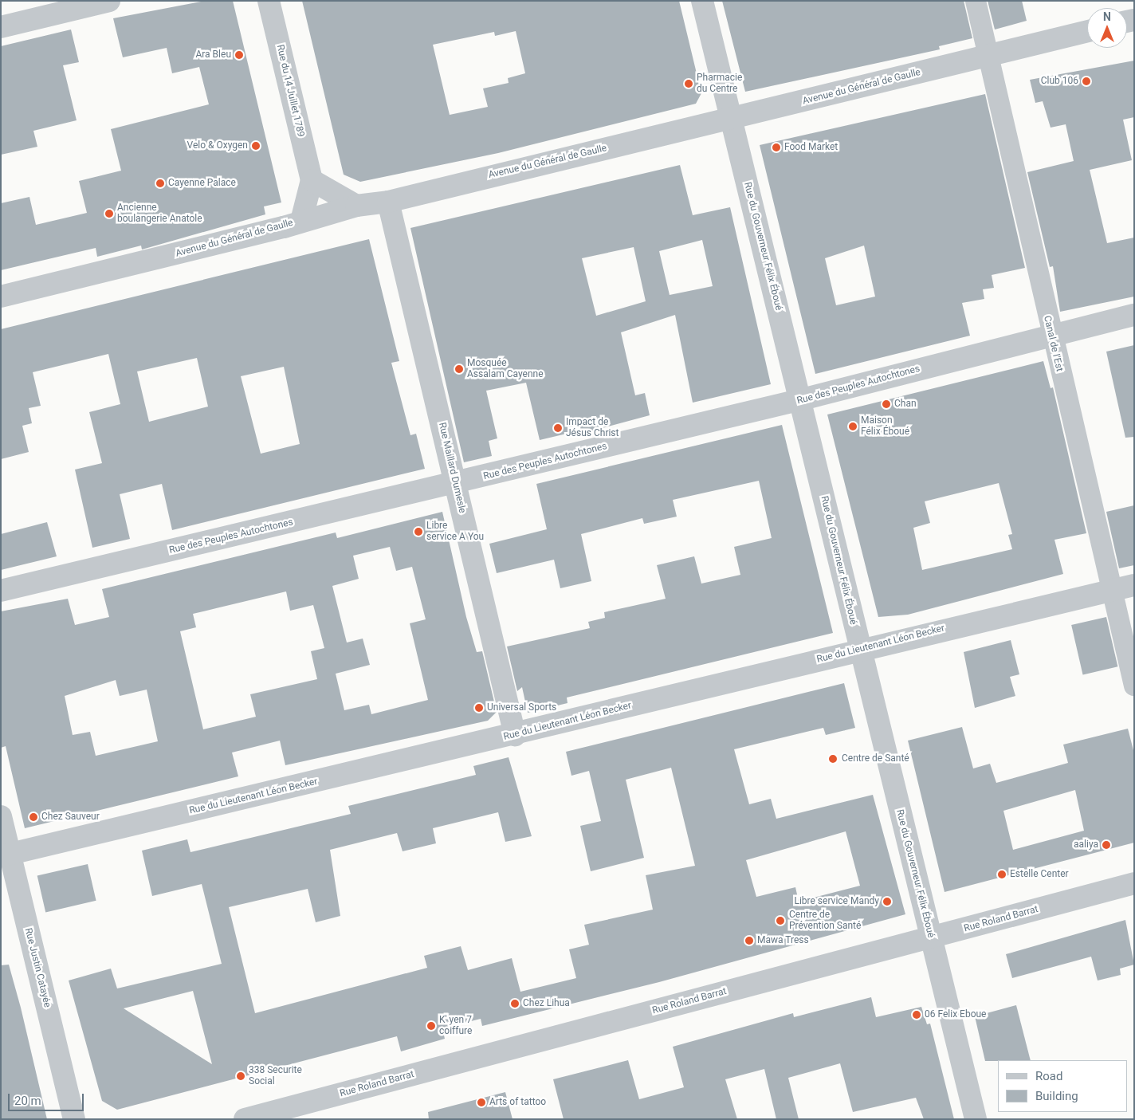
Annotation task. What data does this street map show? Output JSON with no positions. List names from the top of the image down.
{
  "streets": {
    "street": [
      "Avenue du Général de Gaulle",
      "Rue du 14 Juillet 1789",
      "Rue du Gouverneur Félix Éboué",
      "Canal de l'Est",
      "Rue des Peuples Autochtones",
      "Rue Maillard Dumesle",
      "Rue du Lieutenant Léon Becker",
      "Rue Roland Barrat",
      "Rue Justin Catayée"
    ]
  },
  "crossings": [
    ["Avenue du Général de Gaulle", "Rue du 14 Juillet 1789"],
    ["Avenue du Général de Gaulle", "Rue du Gouverneur Félix Éboué"],
    ["Avenue du Général de Gaulle", "Canal de l'Est"],
    ["Avenue du Général de Gaulle", "Rue Maillard Dumesle"],
    ["Rue du Gouverneur Félix Éboué", "Rue des Peuples Autochtones"],
    ["Rue du Gouverneur Félix Éboué", "Rue du Lieutenant Léon Becker"],
    ["Rue du Gouverneur Félix Éboué", "Rue Roland Barrat"],
    ["Canal de l'Est", "Rue des Peuples Autochtones"],
    ["Canal de l'Est", "Rue du Lieutenant Léon Becker"],
    ["Rue des Peuples Autochtones", "Rue Maillard Dumesle"],
    ["Rue Maillard Dumesle", "Rue du Lieutenant Léon Becker"],
    ["Rue du Lieutenant Léon Becker", "Rue Justin Catayée"]
  ],
  "places": [
    "Ara Bleu",
    "Club 106",
    "Pharmacie du Centre",
    "Velo & Oxygen",
    "Food Market",
    "Cayenne Palace",
    "Ancienne boulangerie Anatole",
    "Mosquée Assalam Cayenne",
    "Chan",
    "Maison Félix Éboué",
    "Impact de Jésus Christ",
    "Libre service A You",
    "Universal Sports",
    "Centre de Santé",
    "Chez Sauveur",
    "aaliya",
    "Estelle Center",
    "Libre service Mandy",
    "Centre de Prévention Santé",
    "Mawa Tress",
    "Chez Lihua",
    "06 Felix Eboue",
    "K' yen 7 coiffure",
    "338 Securite Social",
    "Arts of tattoo"
  ],
  "legend": ["Road", "Building"],
  "scale_bar": "20 m",
  "north": "top"
}
